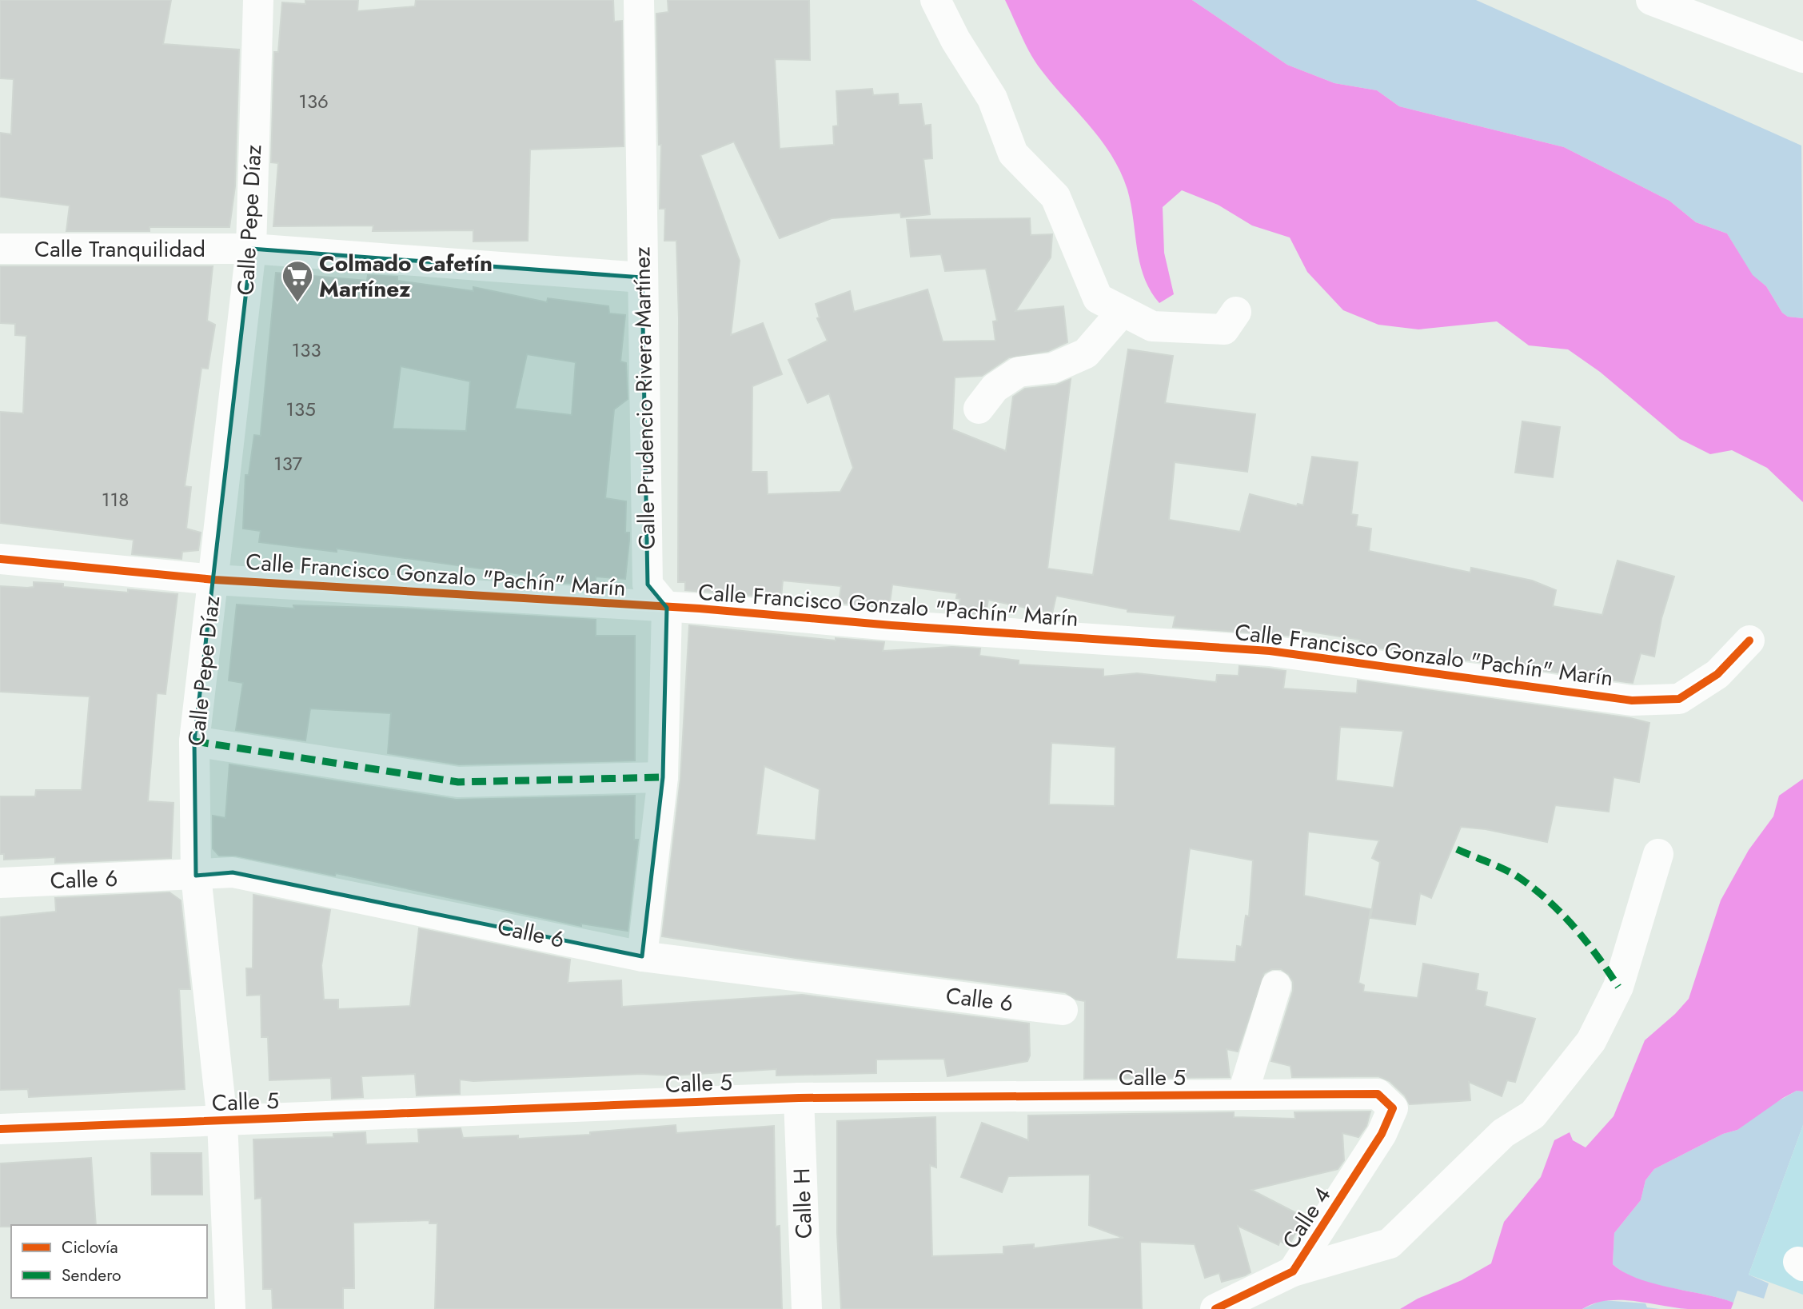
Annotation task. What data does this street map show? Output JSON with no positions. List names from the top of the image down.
{
  "streets": {
    "street": [
      "Calle Pepe Díaz",
      "Calle Tranquilidad",
      "Calle Prudencio Rivera Martínez",
      "Calle Francisco Gonzalo \"Pachín\" Marín",
      "Calle 6",
      "Calle 5",
      "Calle H",
      "Calle 4"
    ]
  },
  "crossings": [
    ["Calle Pepe Díaz", "Calle Tranquilidad"],
    ["Calle Pepe Díaz", "Calle Francisco Gonzalo \"Pachín\" Marín"],
    ["Calle Pepe Díaz", "Calle 6"],
    ["Calle Pepe Díaz", "Calle 5"],
    ["Calle Tranquilidad", "Calle Prudencio Rivera Martínez"],
    ["Calle Prudencio Rivera Martínez", "Calle Francisco Gonzalo \"Pachín\" Marín"],
    ["Calle 5", "Calle H"],
    ["Calle 5", "Calle 4"]
  ],
  "places": {
    "supermarket": ["Colmado Cafetín Martínez"]
  },
  "house_numbers": [
    "136",
    "133",
    "135",
    "137",
    "118"
  ],
  "legend": ["Ciclovía", "Sendero"]
}
